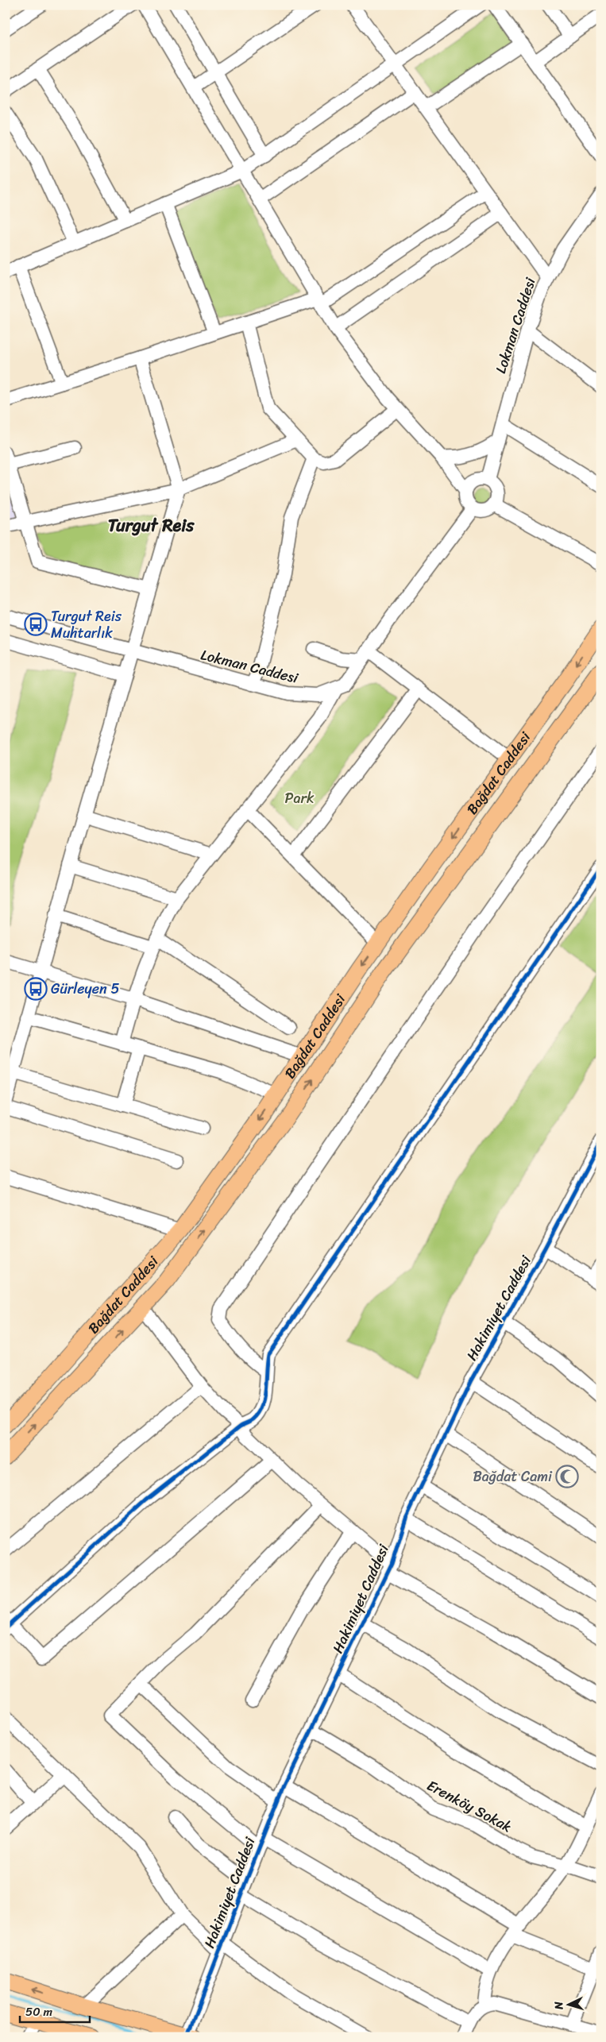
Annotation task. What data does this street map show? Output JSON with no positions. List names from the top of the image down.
{
  "streets": {
    "main road": ["Bağdat Caddesi"],
    "street": ["Lokman Caddesi", "Hakimiyet Caddesi", "Erenköy Sokak"]
  },
  "crossings": [
    ["Hakimiyet Caddesi", "Erenköy Sokak"]
  ],
  "districts": ["Turgut Reis"],
  "parks": ["Park"],
  "places": {
    "bus stop": ["Turgut Reis Muhtarlık", "Gürleyen 5"],
    "mosque": ["Bağdat Cami"]
  },
  "scale_bar": "50 m",
  "north": "left"
}
